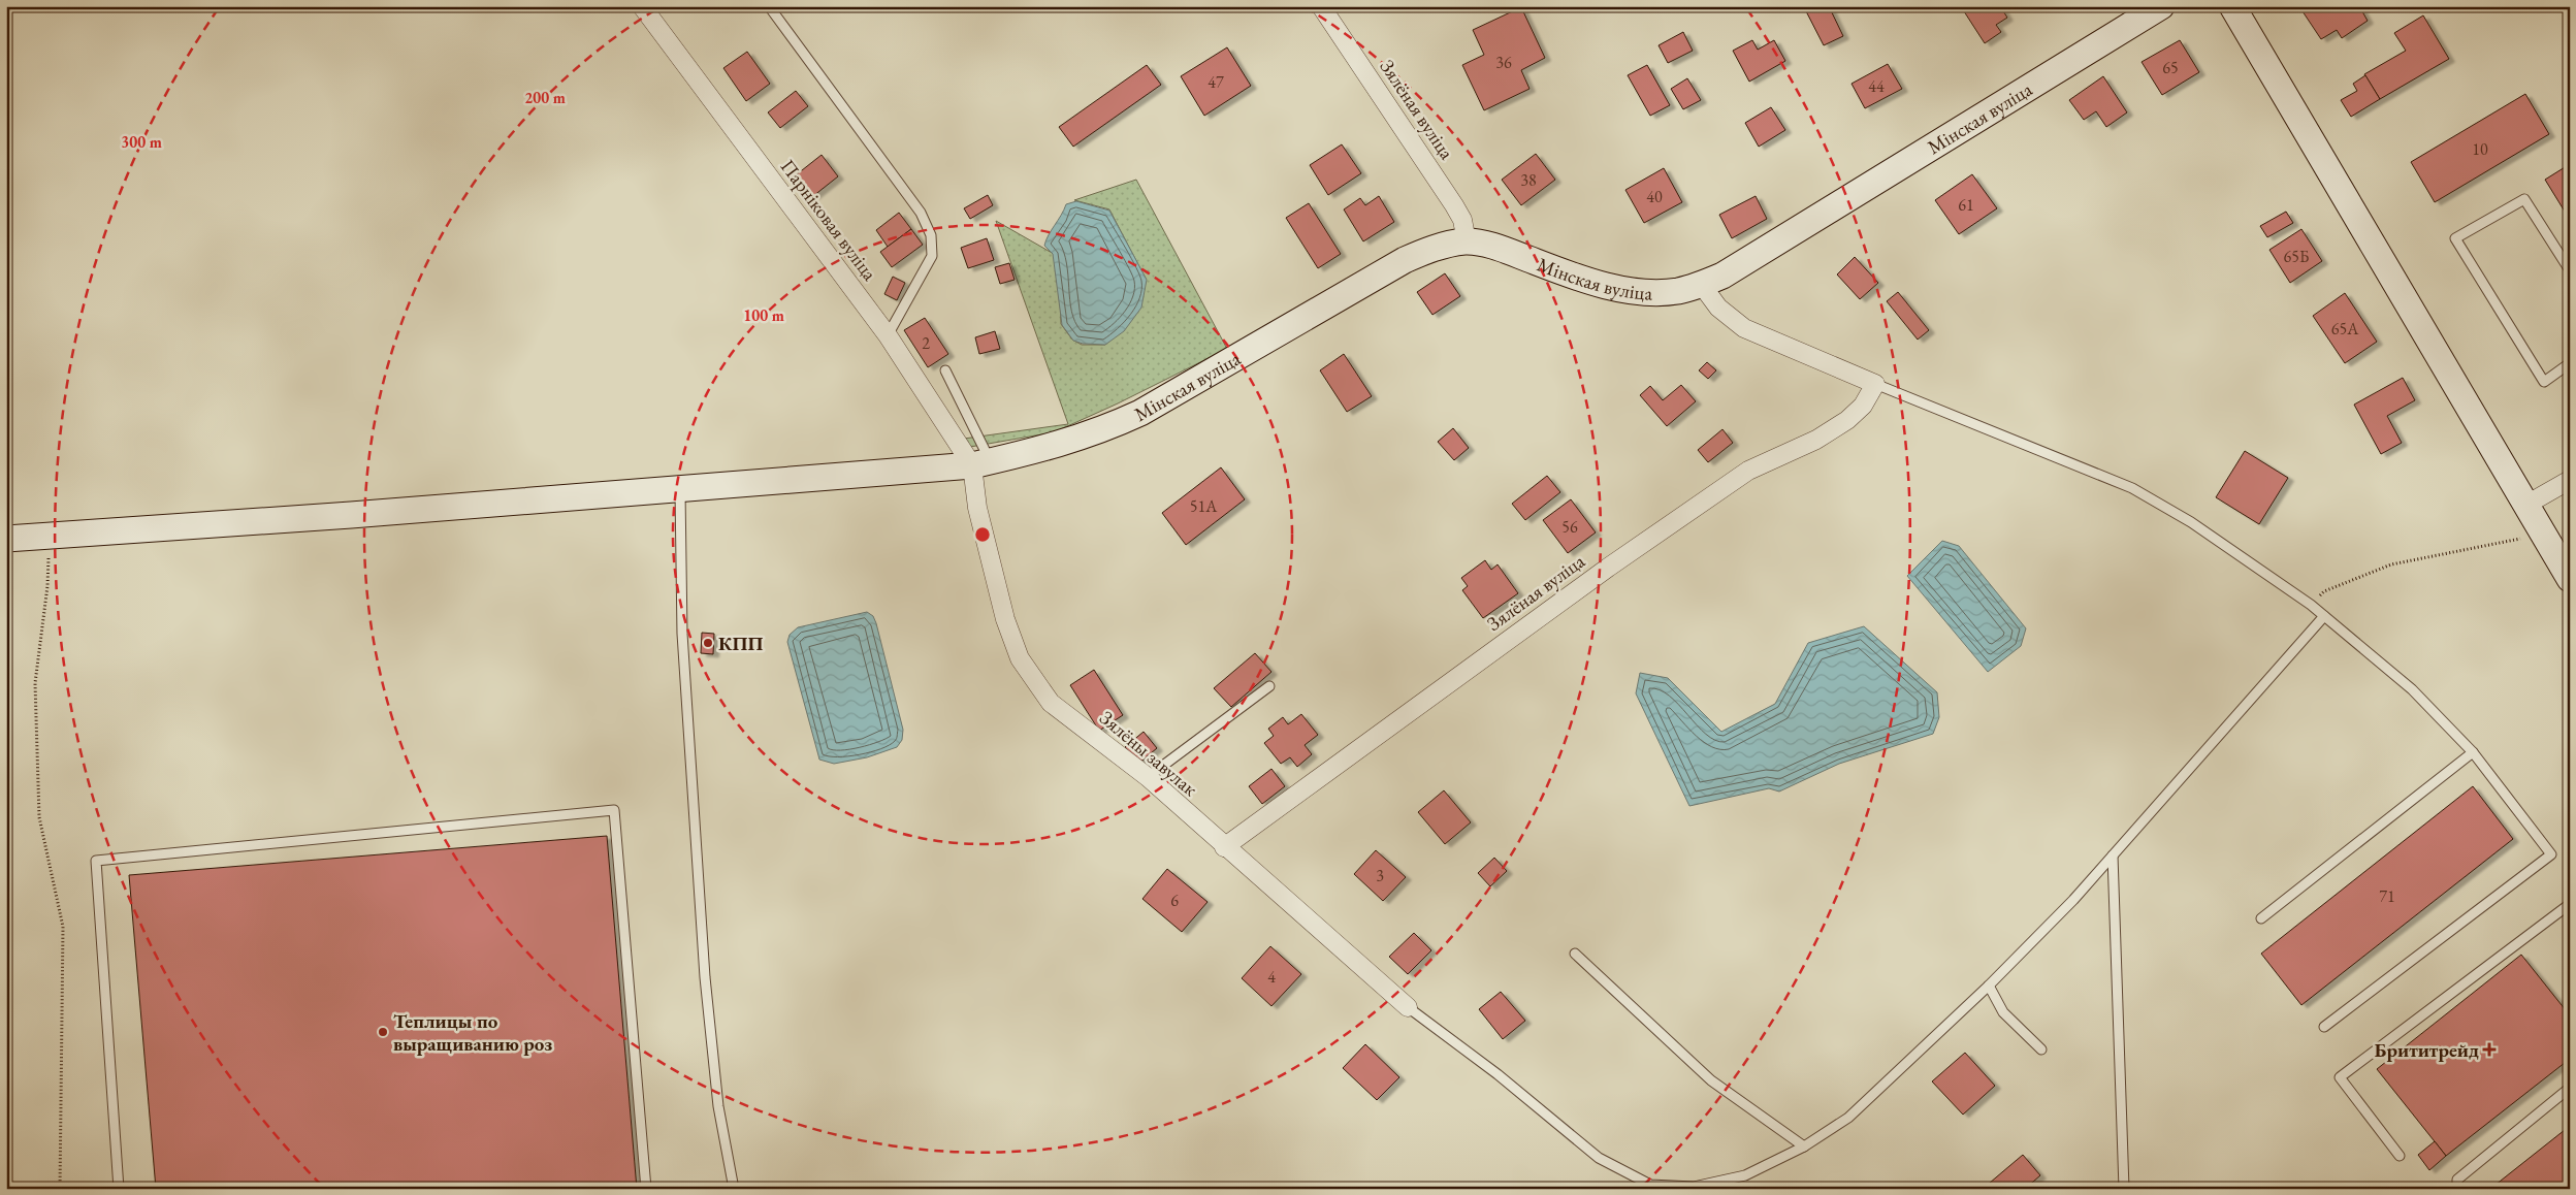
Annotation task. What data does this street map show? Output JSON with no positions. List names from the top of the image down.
{
  "streets": {
    "street": [
      "Зялёная вуліца",
      "Мінская вуліца",
      "Парніковая вуліца",
      "Зялёны завулак"
    ]
  },
  "crossings": [
    ["Зялёная вуліца", "Мінская вуліца"],
    ["Зялёная вуліца", "Зялёны завулак"],
    ["Мінская вуліца", "Парніковая вуліца"],
    ["Мінская вуліца", "Зялёны завулак"],
    ["Парніковая вуліца", "Зялёны завулак"]
  ],
  "places": {
    "other": ["КПП", "Теплицы по выращиванию роз"],
    "health": ["Брититрейд"]
  },
  "house_numbers": [
    "36",
    "65",
    "47",
    "44",
    "10",
    "38",
    "40",
    "61",
    "65Б",
    "65А",
    "2",
    "51А",
    "56",
    "3",
    "71",
    "6",
    "4"
  ],
  "rings": ["200 m", "300 m", "100 m"]
}
